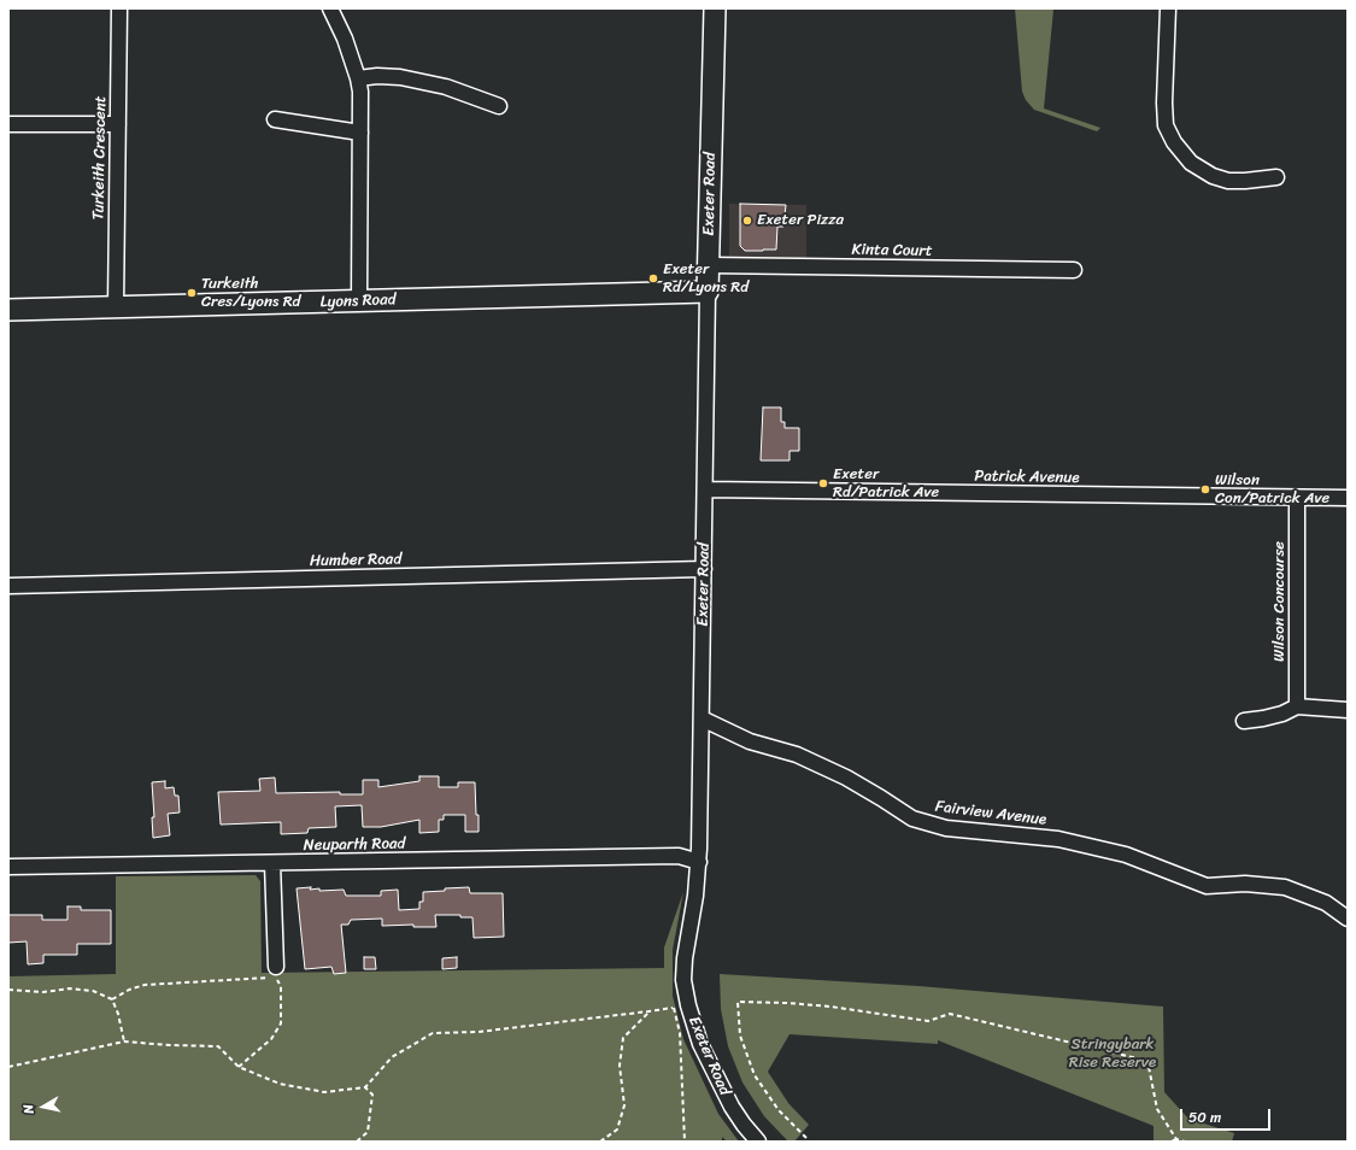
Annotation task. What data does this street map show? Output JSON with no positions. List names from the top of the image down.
{
  "streets": {
    "main road": ["Exeter Road", "Lyons Road"],
    "street": [
      "Turkeith Crescent",
      "Kinta Court",
      "Patrick Avenue",
      "Humber Road",
      "Wilson Concourse",
      "Fairview Avenue",
      "Neuparth Road"
    ]
  },
  "crossings": [
    ["Turkeith Crescent", "Lyons Road"],
    ["Exeter Road", "Kinta Court"],
    ["Exeter Road", "Lyons Road"],
    ["Exeter Road", "Patrick Avenue"],
    ["Exeter Road", "Humber Road"],
    ["Exeter Road", "Fairview Avenue"],
    ["Exeter Road", "Neuparth Road"],
    ["Patrick Avenue", "Wilson Concourse"]
  ],
  "parks": ["Stringybark Rise Reserve"],
  "places": [
    "Exeter Pizza",
    "Exeter Rd/Lyons Rd",
    "Turkeith Cres/Lyons Rd",
    "Exeter Rd/Patrick Ave",
    "Wilson Con/Patrick Ave"
  ],
  "scale_bar": "50 m",
  "north": "left"
}
